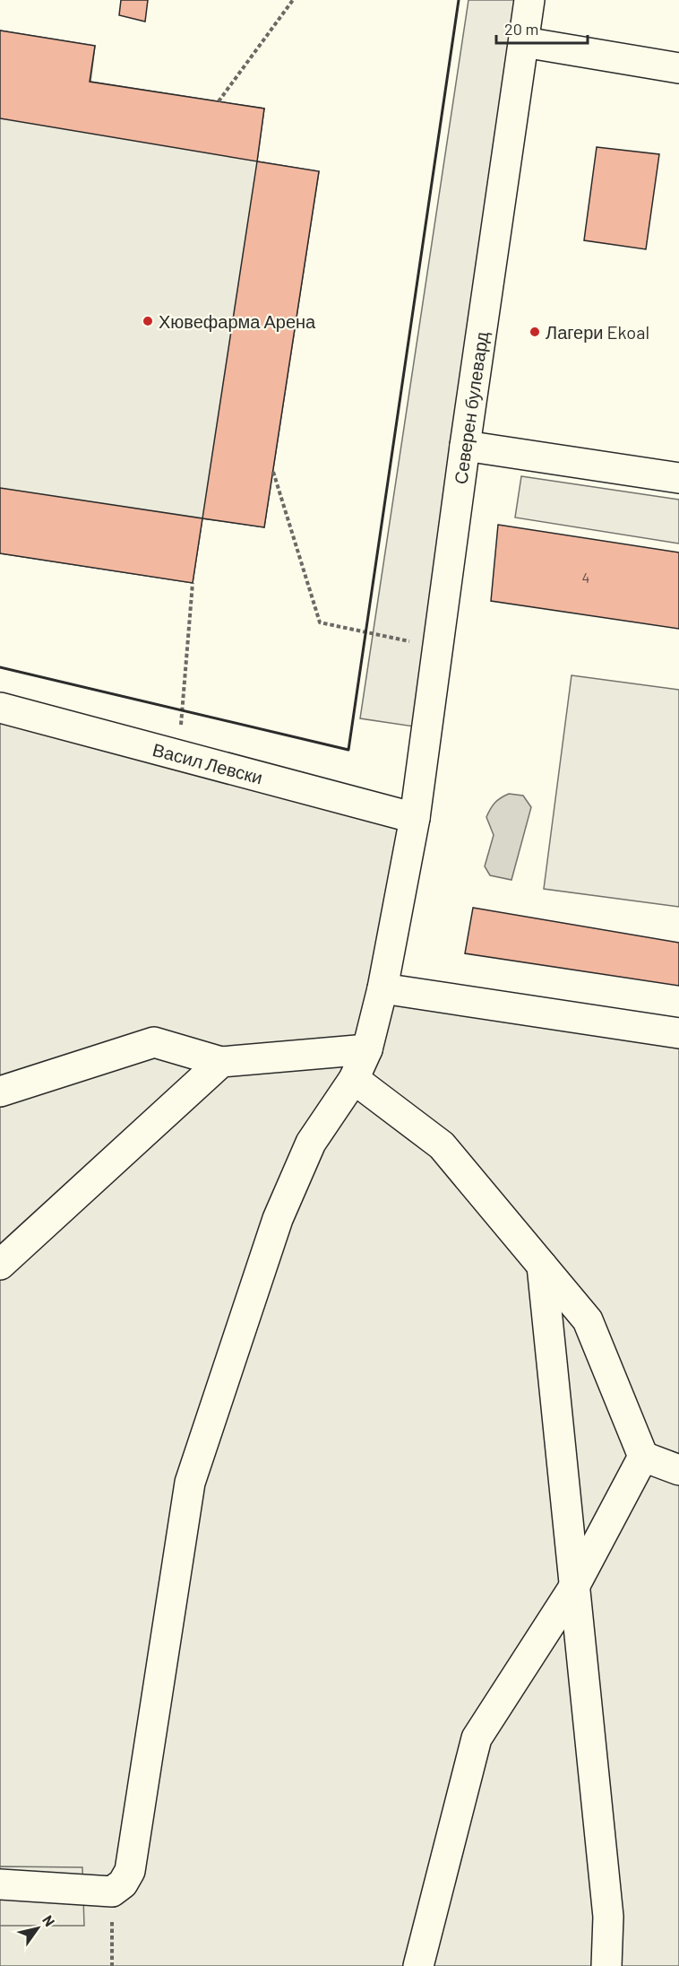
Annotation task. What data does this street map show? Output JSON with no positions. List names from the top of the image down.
{
  "streets": {
    "street": ["Северен булевард", "Васил Левски"]
  },
  "crossings": [
    ["Северен булевард", "Васил Левски"]
  ],
  "places": ["Хювефарма Арена", "Лагери Ekoal"],
  "house_numbers": ["4"],
  "scale_bar": "20 m",
  "north": "top right"
}
